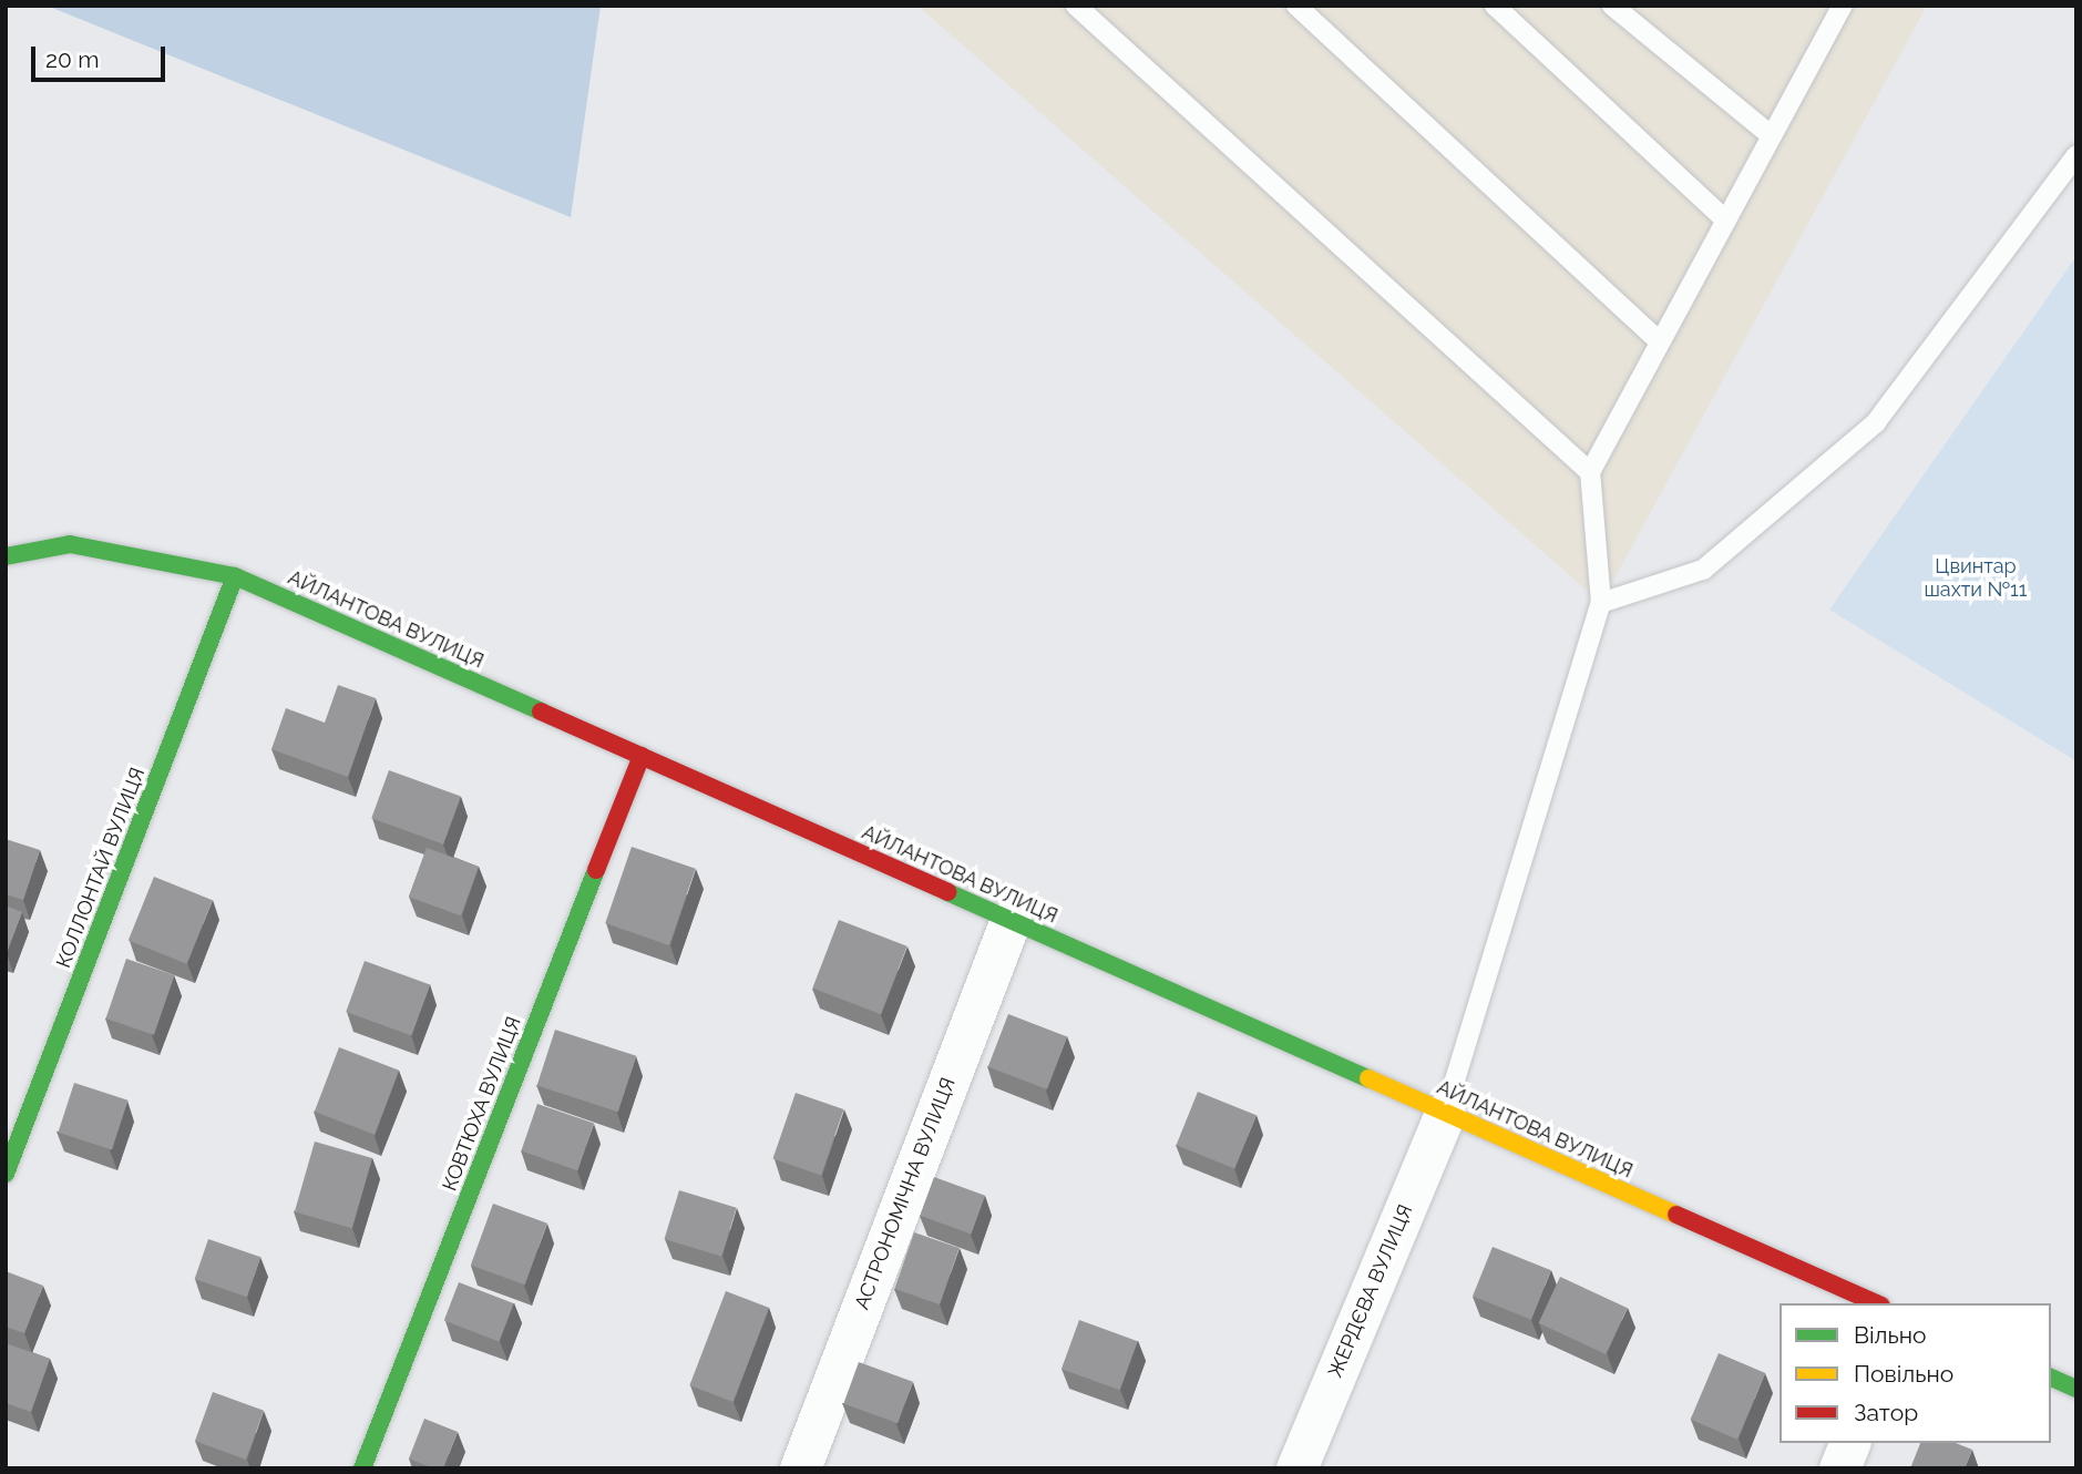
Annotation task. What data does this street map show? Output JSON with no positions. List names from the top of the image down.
{
  "streets": {
    "street": [
      "АЙЛАНТОВА ВУЛИЦЯ",
      "КОЛЛОНТАЙ ВУЛИЦЯ",
      "КОВТЮХА ВУЛИЦЯ",
      "АСТРОНОМІЧНА ВУЛИЦЯ",
      "ЖЕРДЄВА ВУЛИЦЯ"
    ]
  },
  "crossings": [
    ["АЙЛАНТОВА ВУЛИЦЯ", "КОЛЛОНТАЙ ВУЛИЦЯ"],
    ["АЙЛАНТОВА ВУЛИЦЯ", "КОВТЮХА ВУЛИЦЯ"],
    ["АЙЛАНТОВА ВУЛИЦЯ", "АСТРОНОМІЧНА ВУЛИЦЯ"],
    ["АЙЛАНТОВА ВУЛИЦЯ", "ЖЕРДЄВА ВУЛИЦЯ"]
  ],
  "parks": ["Цвинтар шахти №11"],
  "legend": ["Вільно", "Повільно", "Затор"],
  "scale_bar": "20 m"
}
